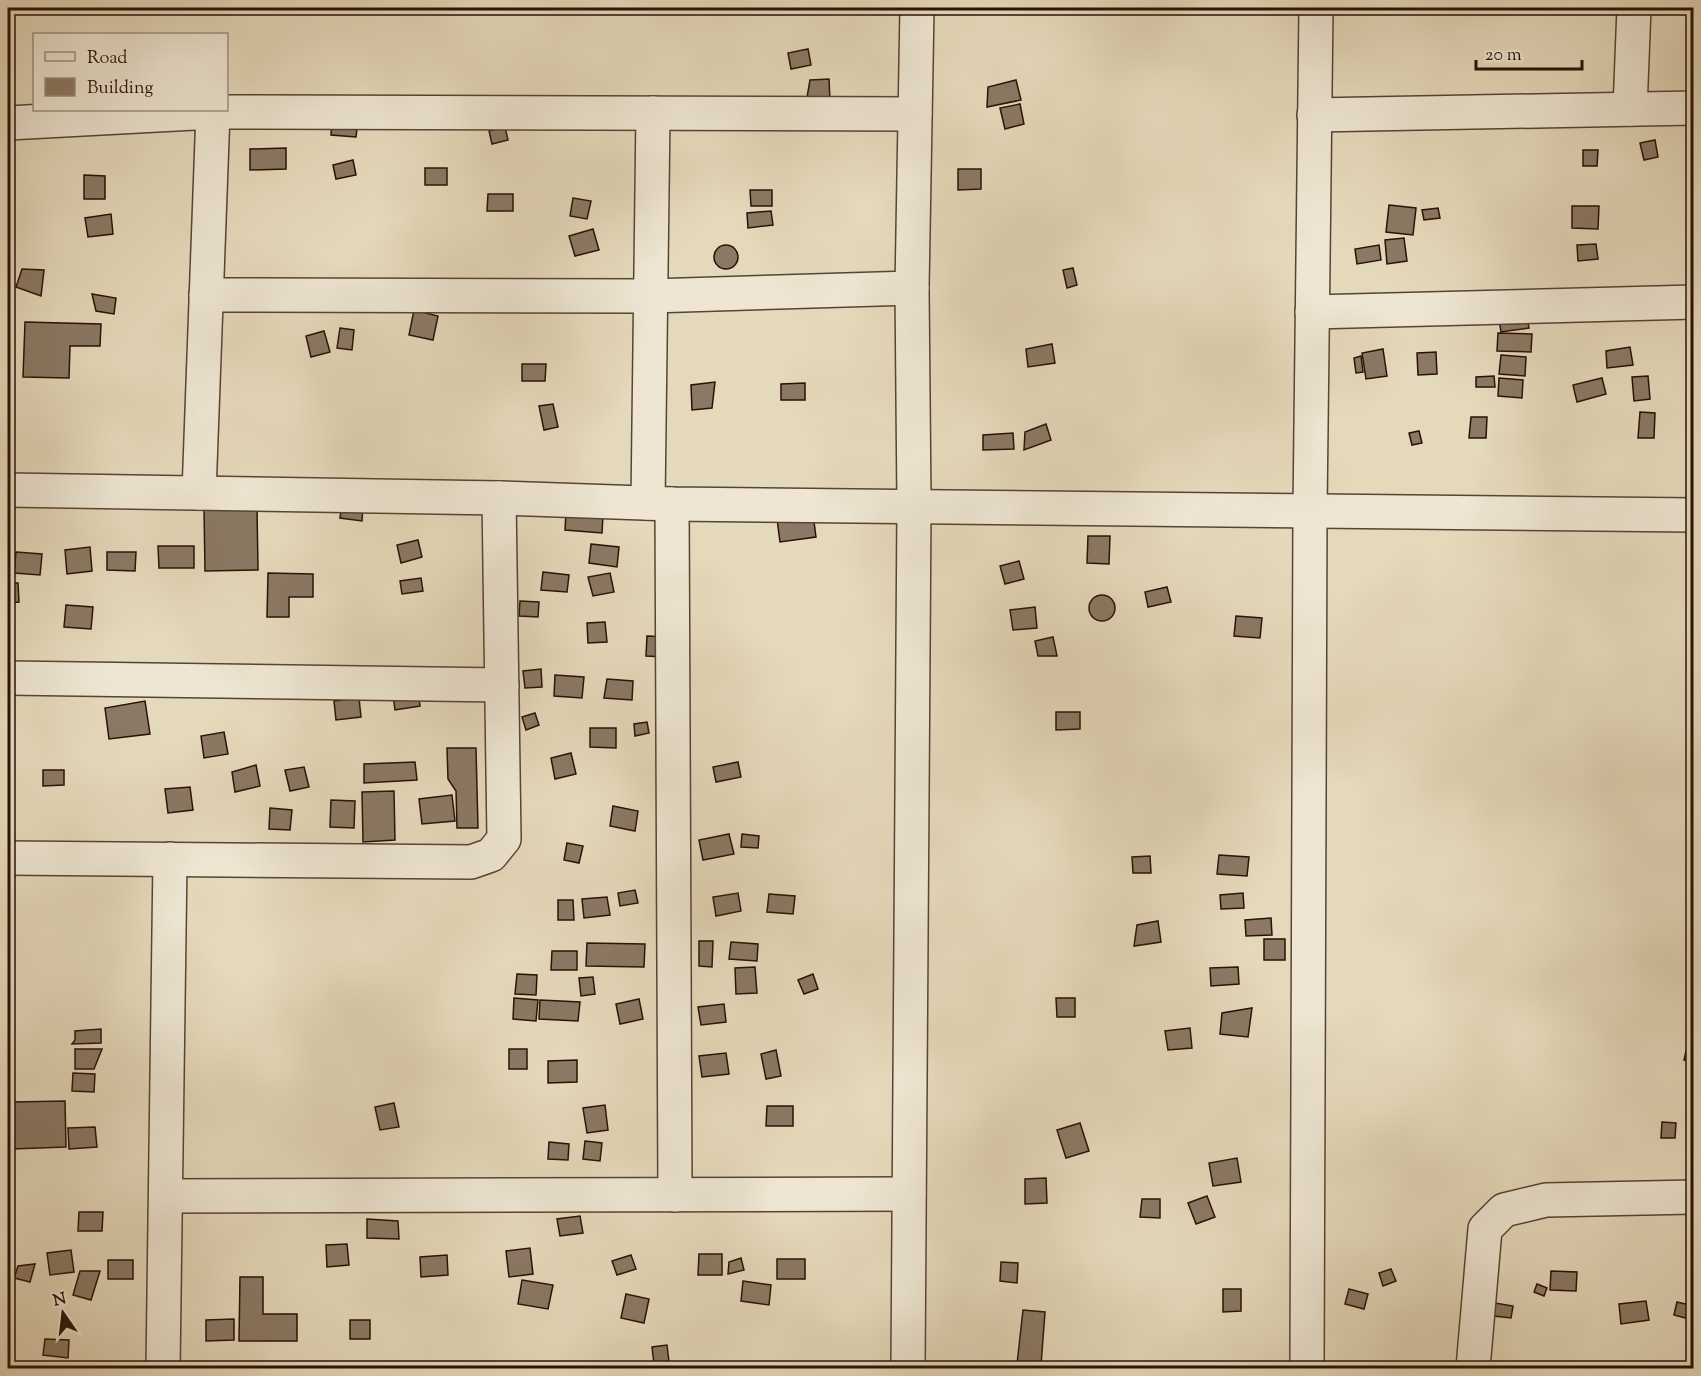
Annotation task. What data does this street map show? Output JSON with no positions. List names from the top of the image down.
{
  "legend": ["Road", "Building"],
  "scale_bar": "20 m",
  "north": "top"
}
